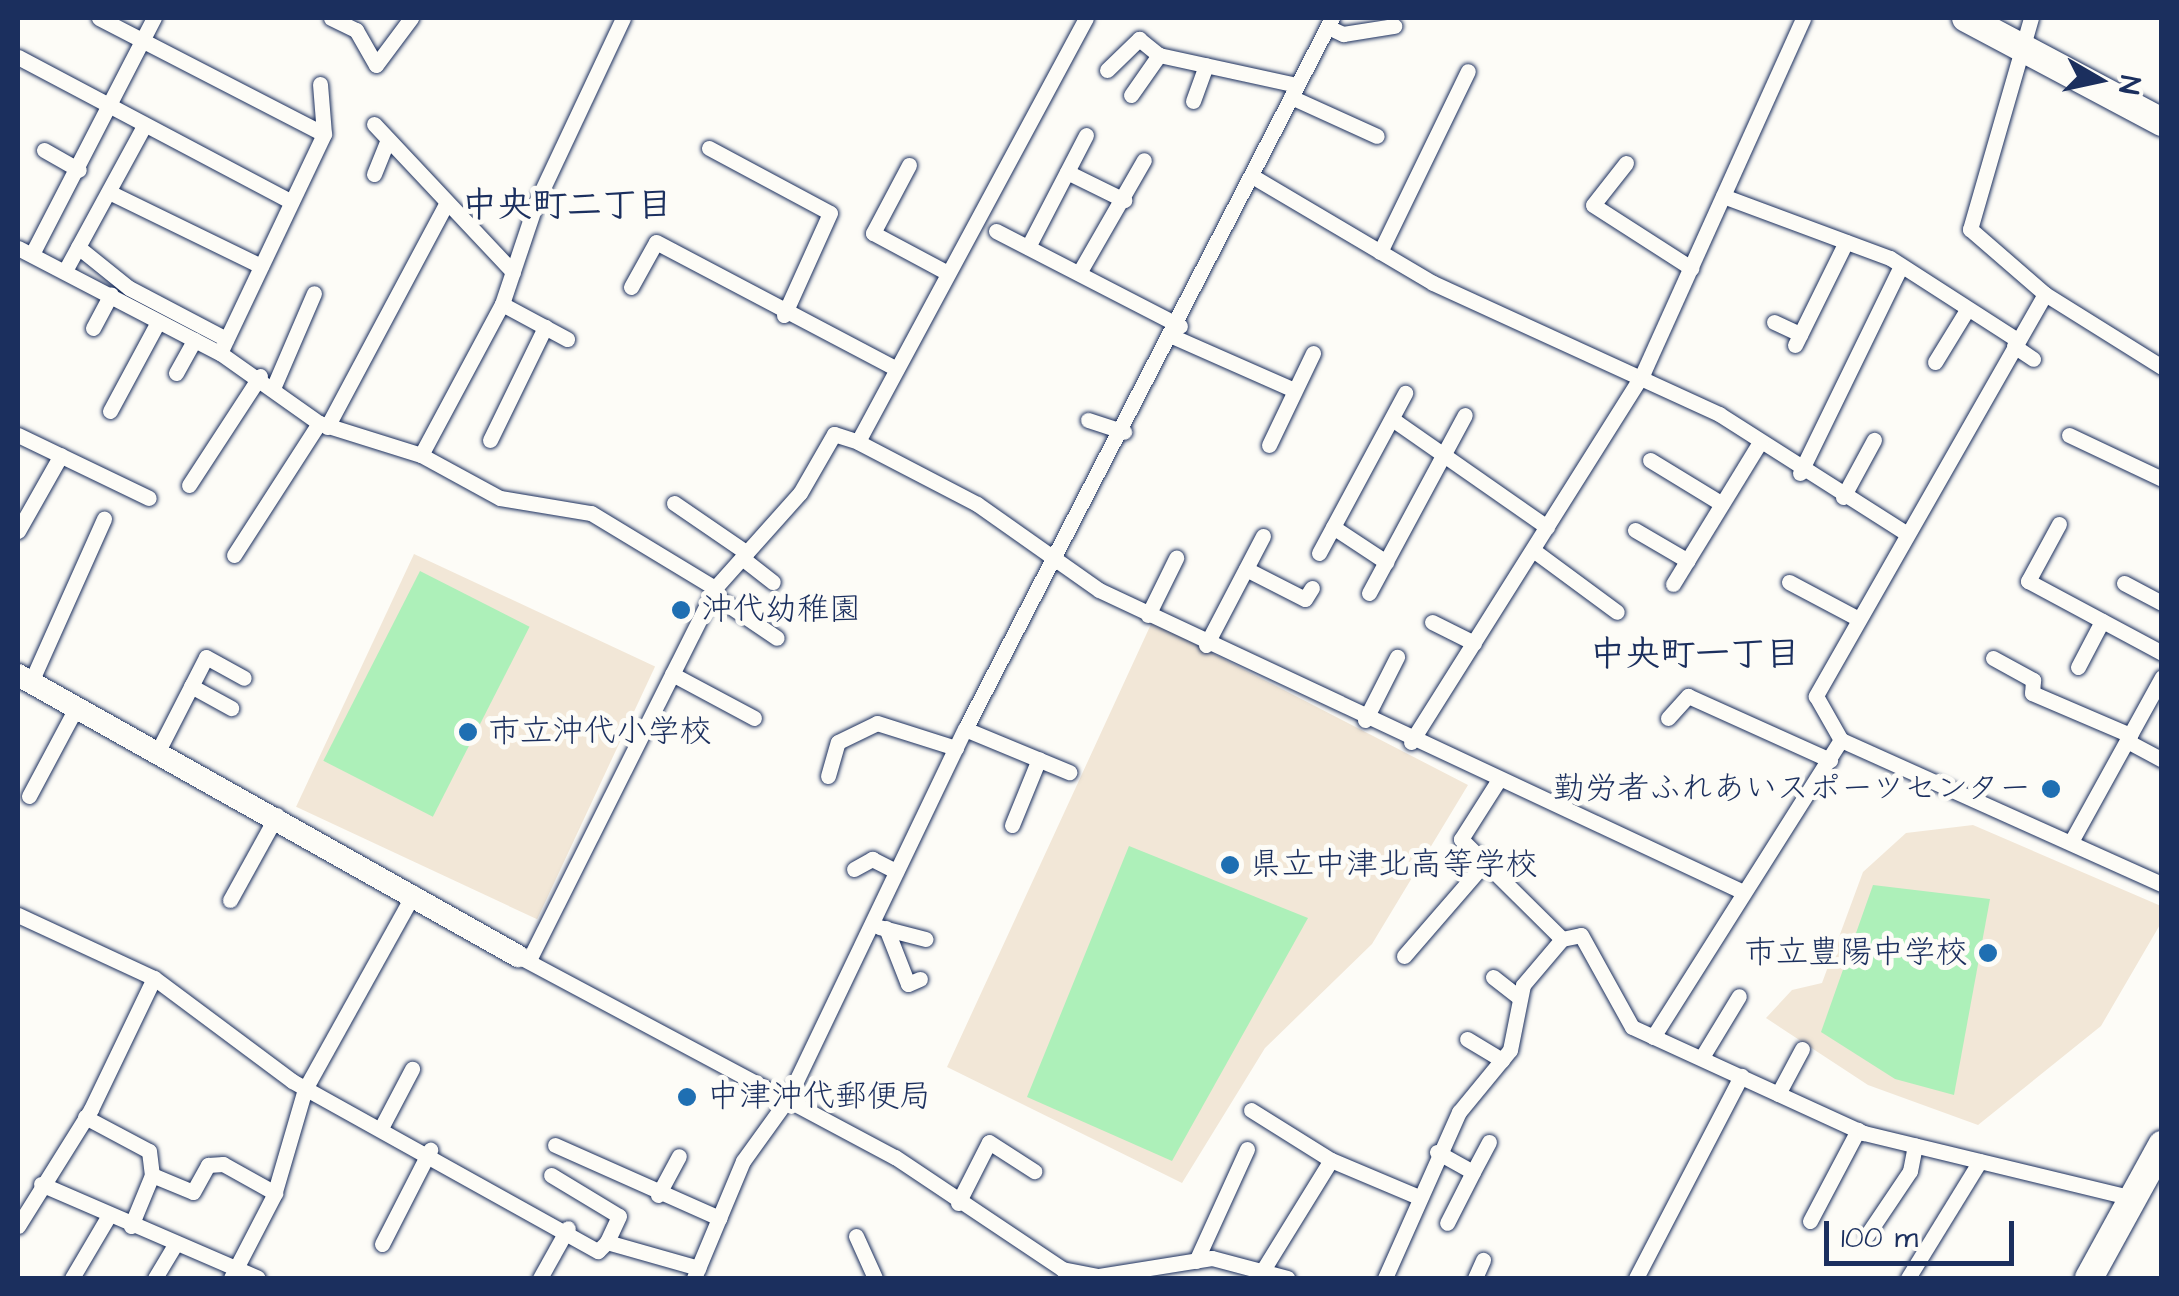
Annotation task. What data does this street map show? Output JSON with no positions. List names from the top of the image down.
{
  "districts": ["中央町二丁目", "中央町一丁目"],
  "places": [
    "沖代幼稚園",
    "市立沖代小学校",
    "勤労者ふれあいスポーツセンター",
    "県立中津北高等学校",
    "市立豊陽中学校",
    "中津沖代郵便局"
  ],
  "scale_bar": "100 m",
  "north": "right"
}
